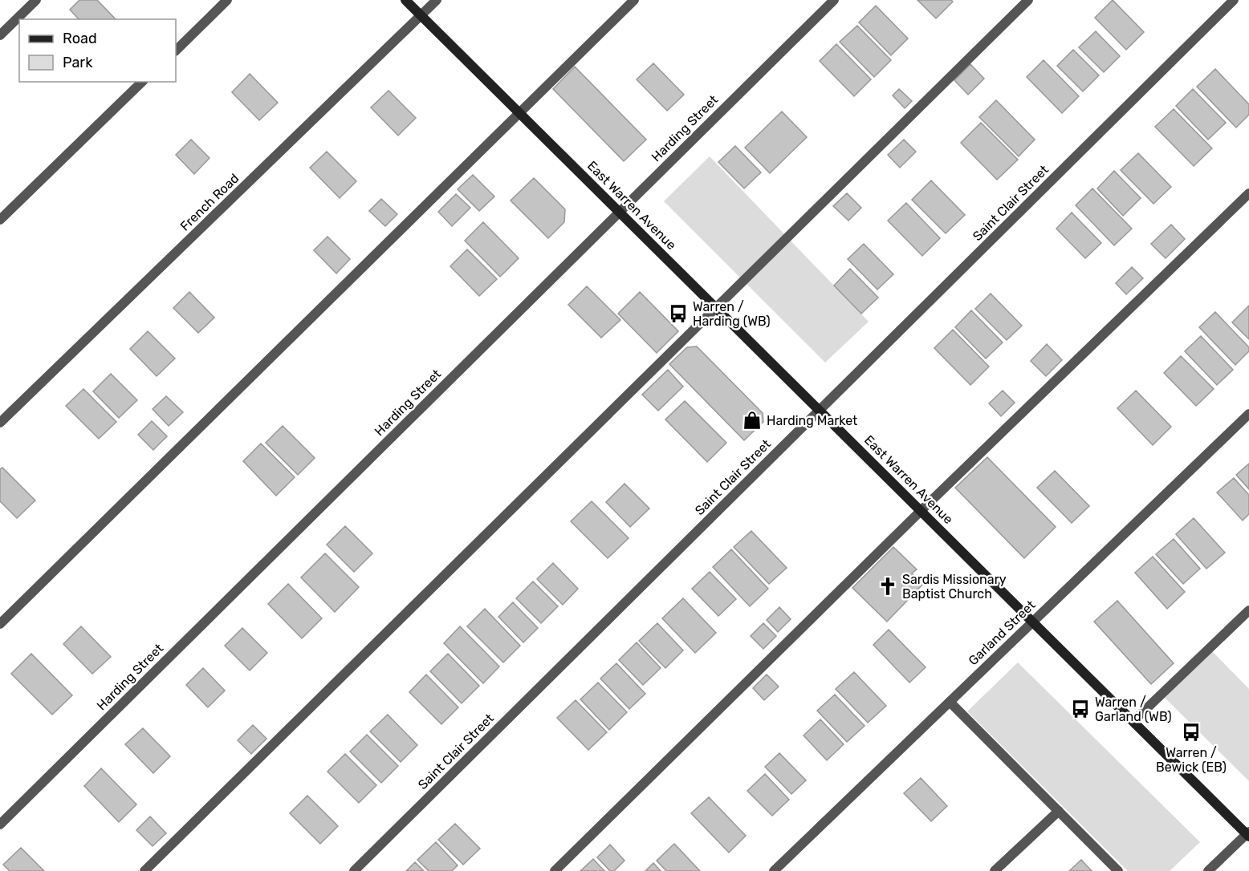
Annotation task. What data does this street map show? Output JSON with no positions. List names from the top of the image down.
{
  "streets": {
    "main road": ["East Warren Avenue"],
    "street": [
      "Harding Street",
      "French Road",
      "Saint Clair Street",
      "Garland Street"
    ]
  },
  "crossings": [
    ["Harding Street", "East Warren Avenue"],
    ["French Road", "East Warren Avenue"],
    ["Saint Clair Street", "East Warren Avenue"],
    ["East Warren Avenue", "Garland Street"]
  ],
  "places": {
    "bus stop": ["Warren / Harding (WB)", "Warren / Garland (WB)", "Warren / Bewick (EB)"],
    "shop": ["Harding Market"],
    "church": ["Sardis Missionary Baptist Church"]
  },
  "legend": ["Road", "Park"]
}
